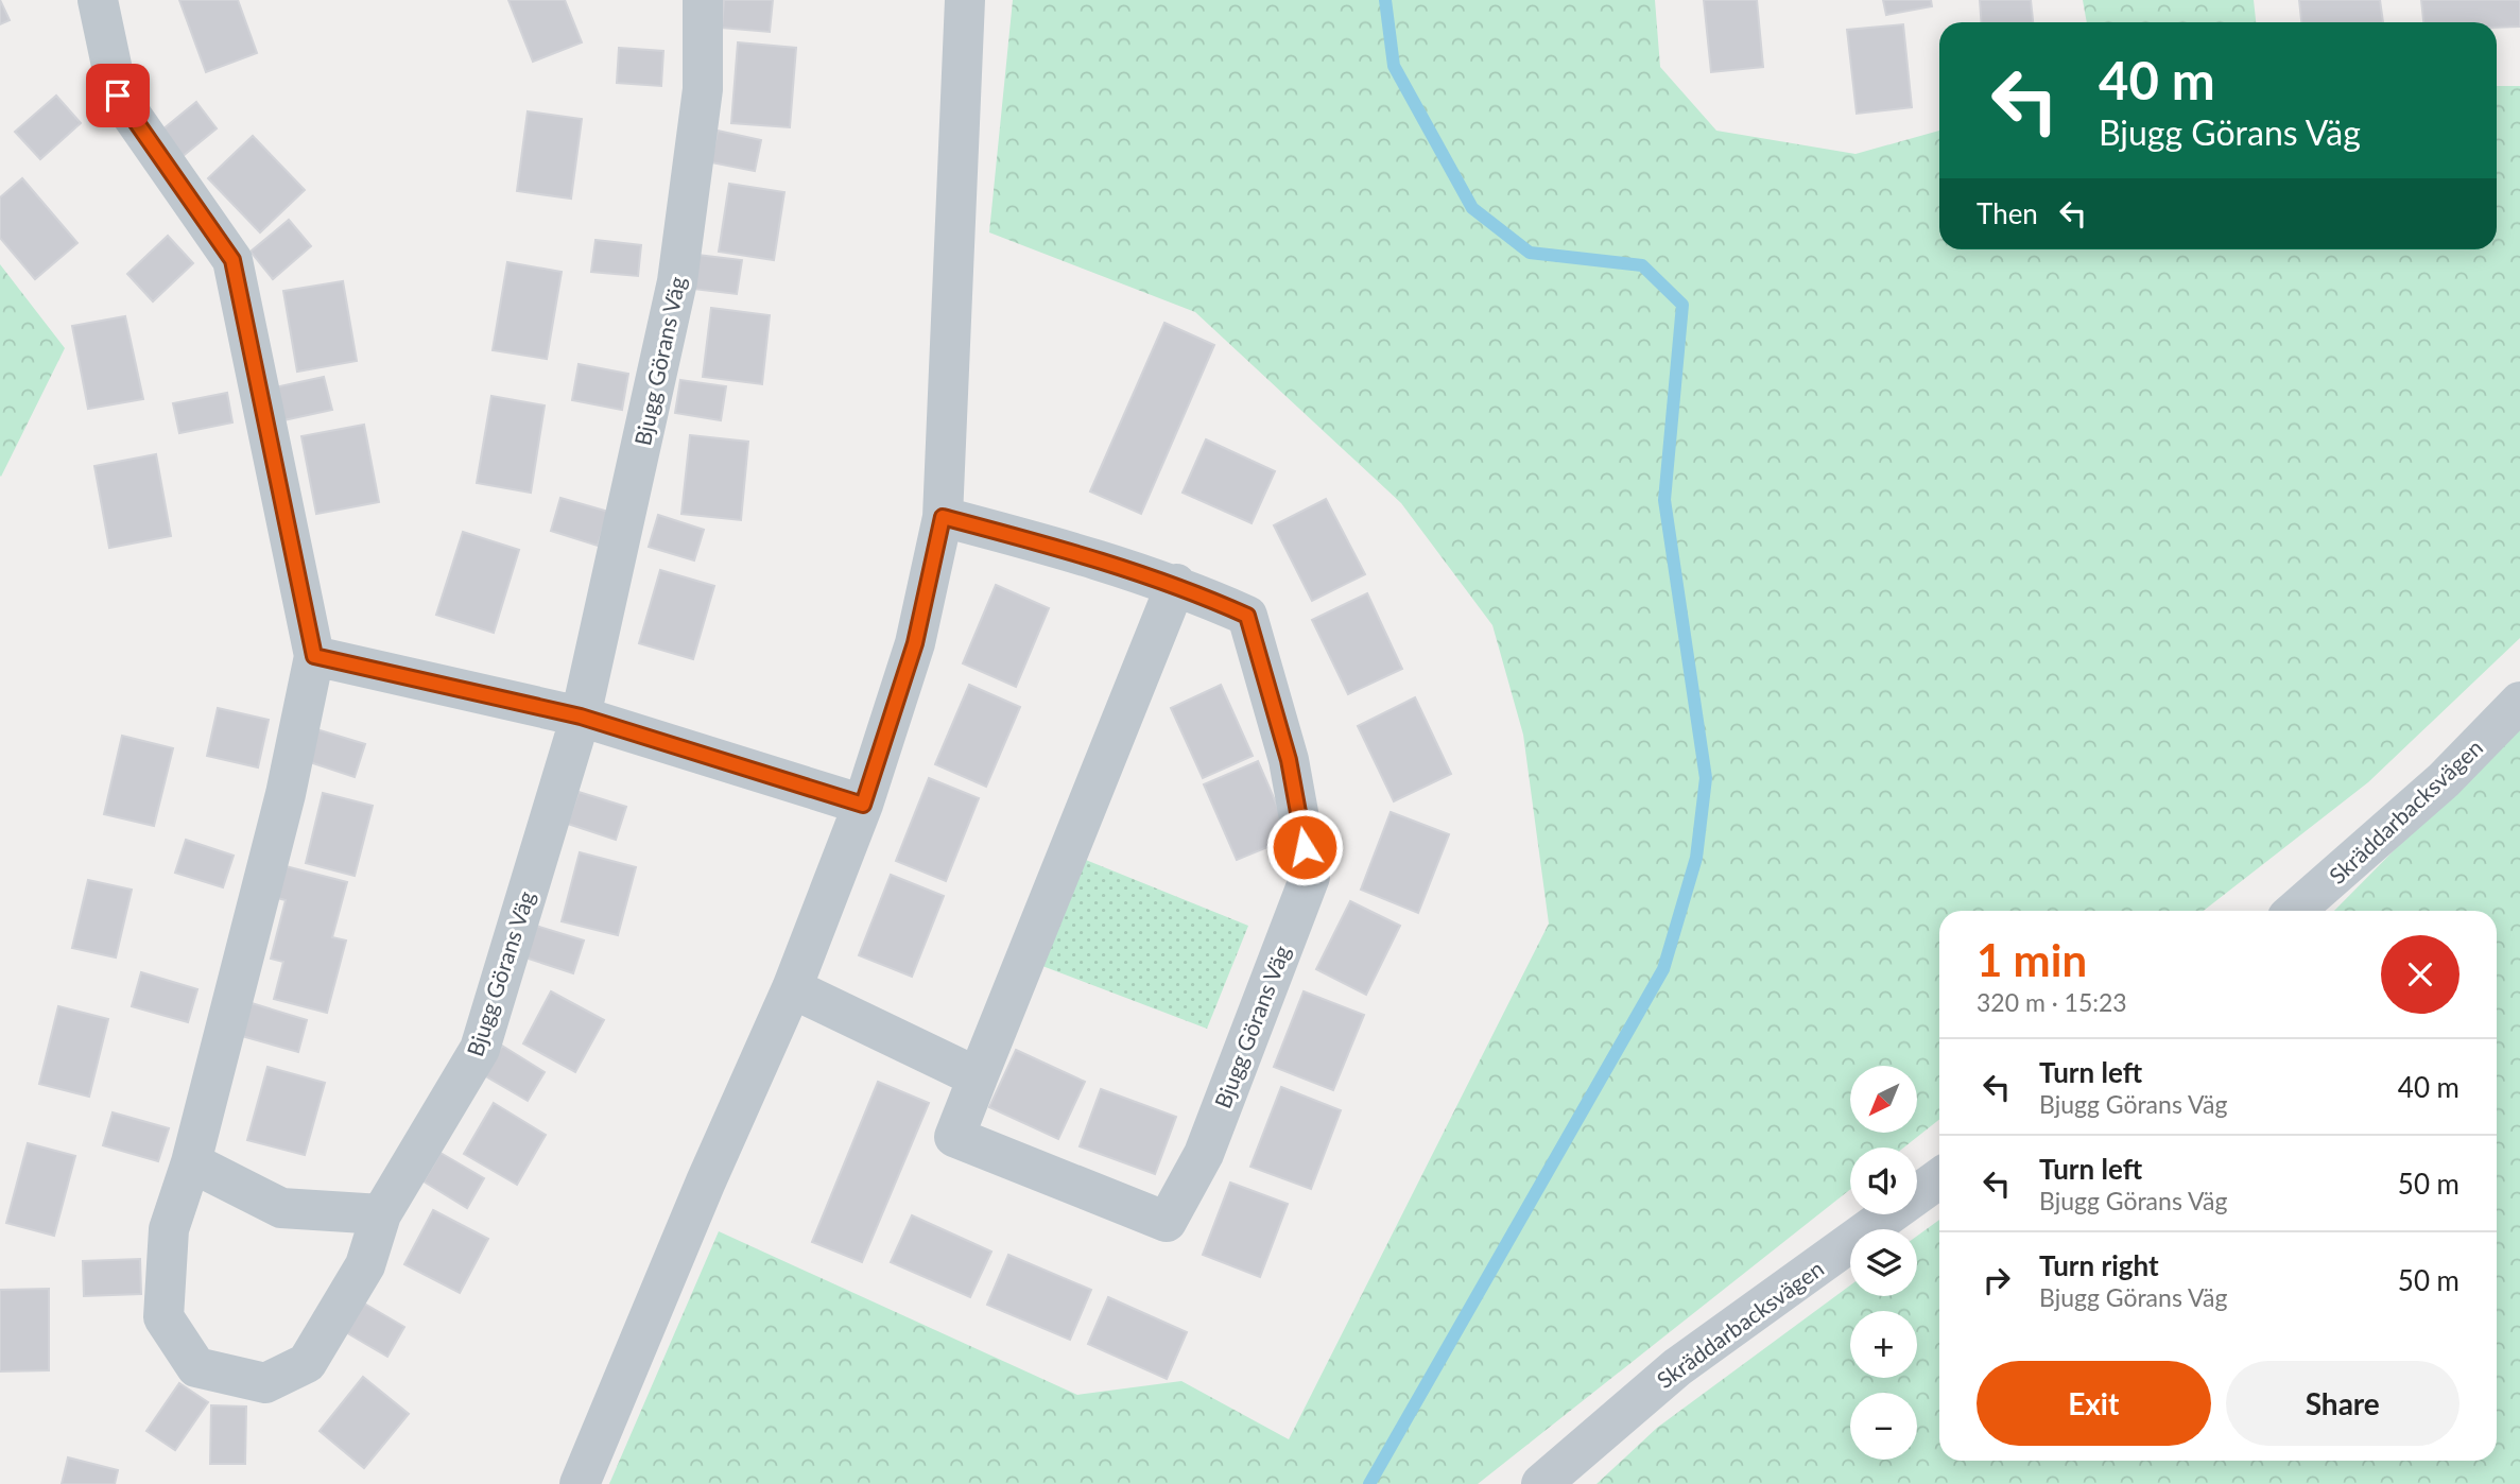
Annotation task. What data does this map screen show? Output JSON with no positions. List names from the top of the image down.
{
  "streets": {
    "street": ["Bjugg Görans Väg", "Skräddarbacksvägen"]
  },
  "north": "bottom left",
  "page": {
    "turn": ["40 m", "Bjugg Görans Väg"],
    "then": "Then",
    "heading": ["1 min", "320 m · 15:23"],
    "list": [
      {
        "name": "Turn left",
        "note": "Bjugg Görans Väg",
        "value": "40 m"
      },
      {
        "name": "Turn left",
        "note": "Bjugg Görans Väg",
        "value": "50 m"
      },
      {
        "name": "Turn right",
        "note": "Bjugg Görans Väg",
        "value": "50 m"
      }
    ],
    "map_buttons": ["+", "−"],
    "buttons": ["Exit", "Share"]
  }
}
